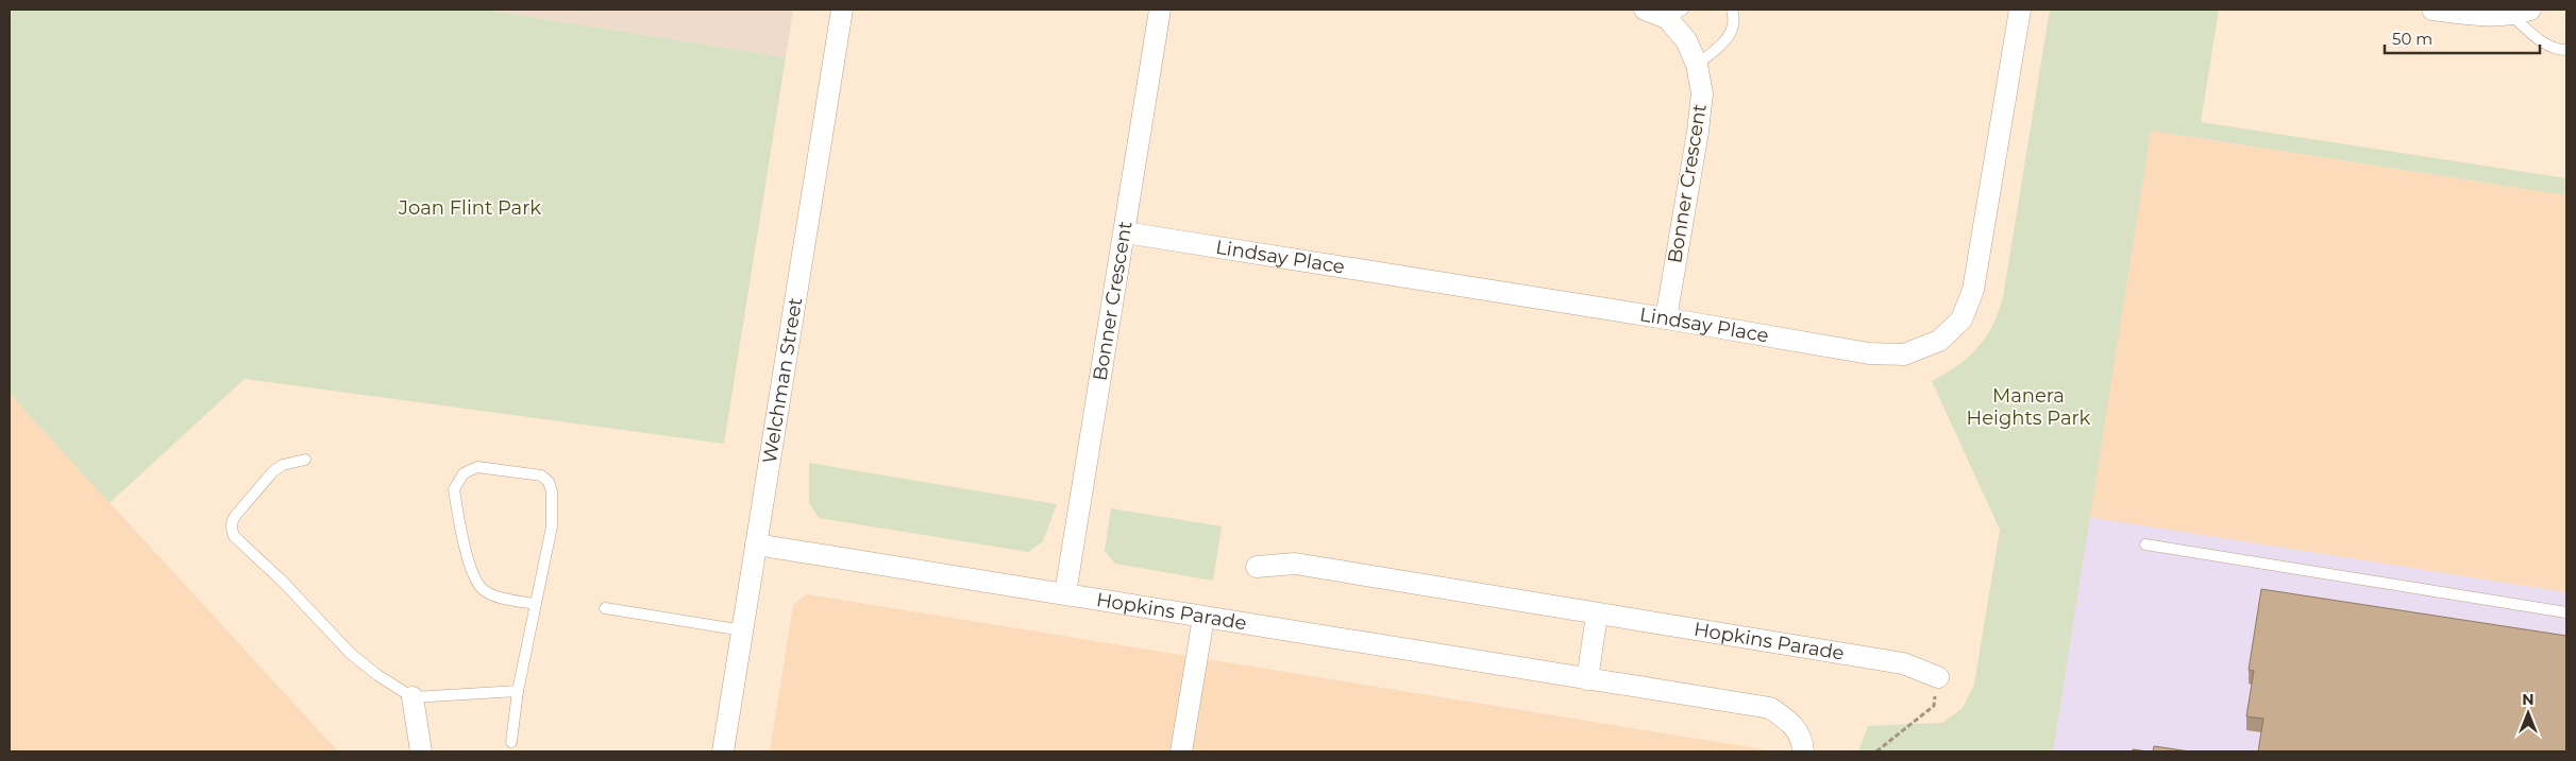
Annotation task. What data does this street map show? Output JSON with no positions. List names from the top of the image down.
{
  "streets": {
    "street": [
      "Bonner Crescent",
      "Lindsay Place",
      "Welchman Street",
      "Hopkins Parade"
    ]
  },
  "crossings": [
    ["Bonner Crescent", "Lindsay Place"],
    ["Bonner Crescent", "Hopkins Parade"],
    ["Welchman Street", "Hopkins Parade"]
  ],
  "parks": ["Joan Flint Park", "Manera Heights Park"],
  "scale_bar": "50 m",
  "north": "top"
}
